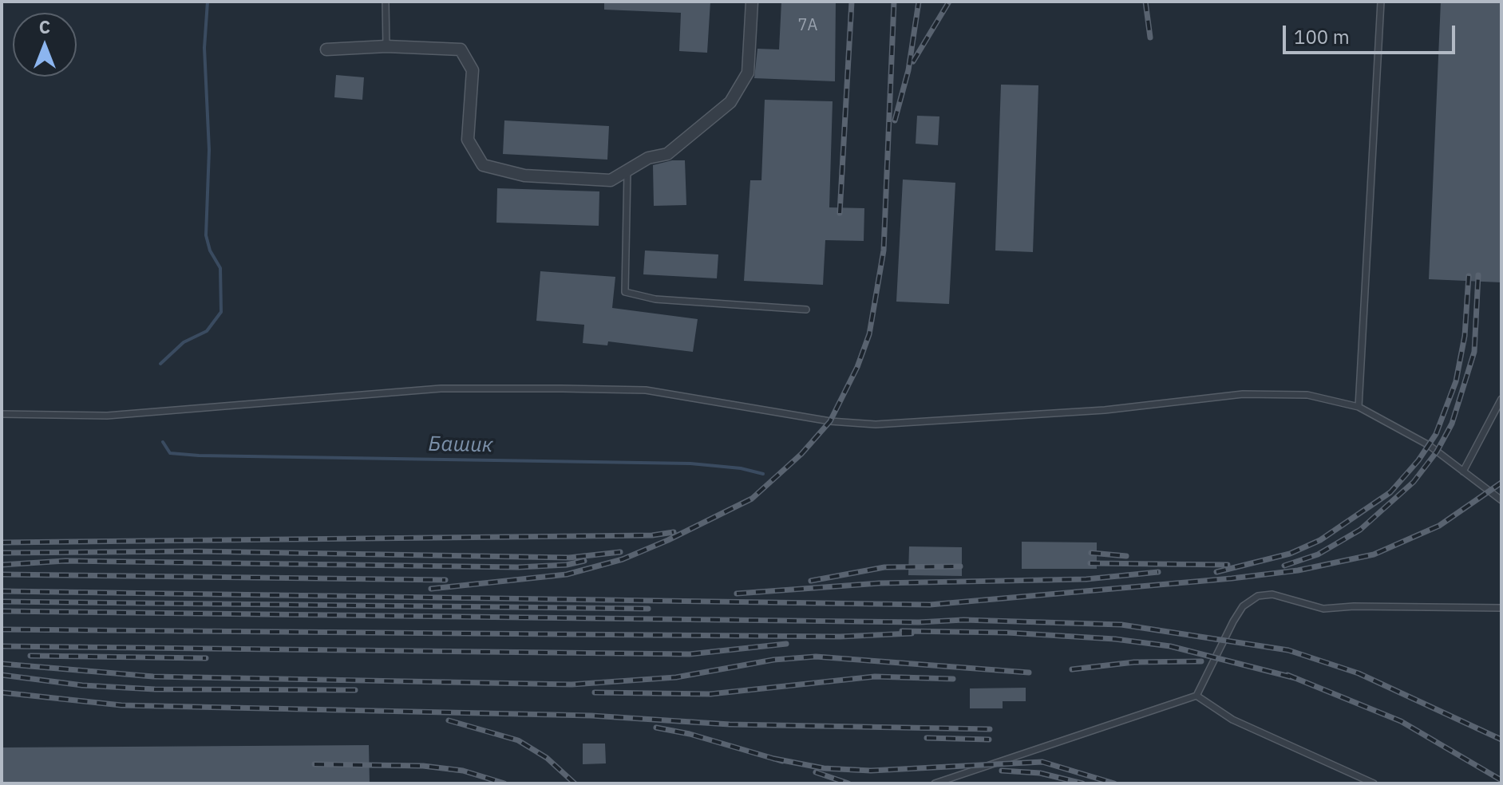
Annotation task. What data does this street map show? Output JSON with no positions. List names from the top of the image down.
{
  "water": ["Башик"],
  "house_numbers": ["7А"],
  "scale_bar": "100 m",
  "north": "top"
}
